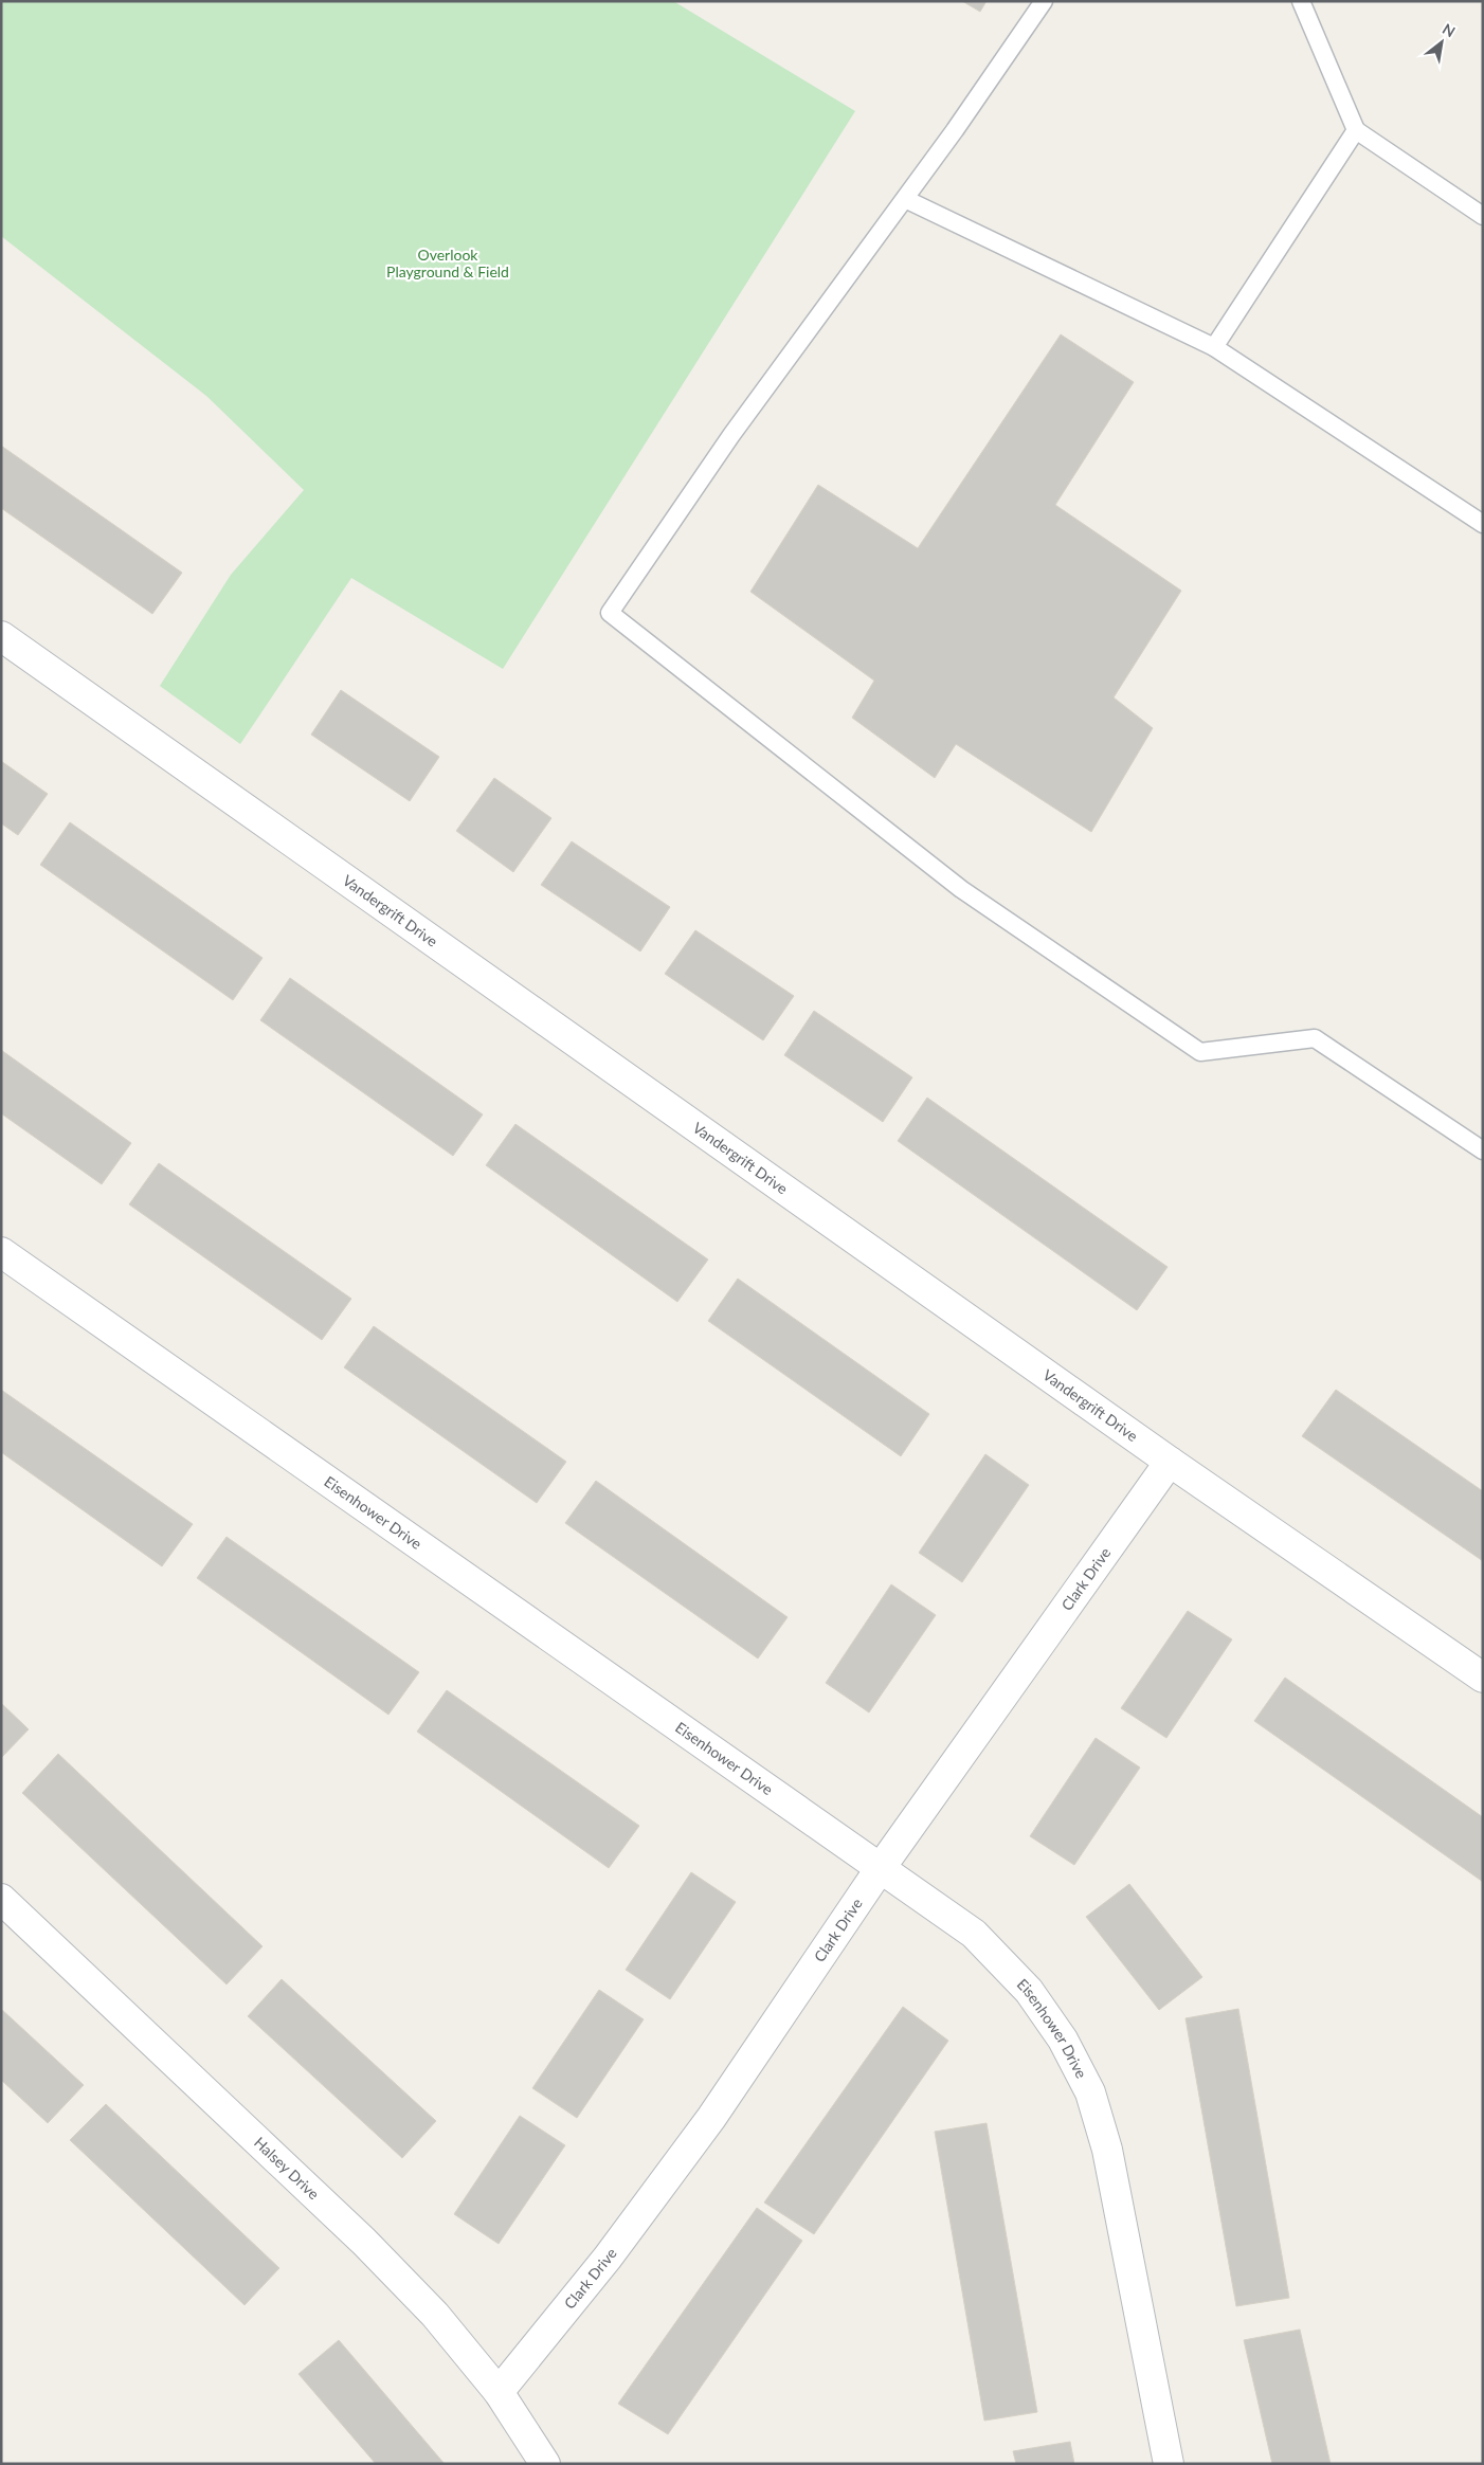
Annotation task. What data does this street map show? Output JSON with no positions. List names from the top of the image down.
{
  "streets": {
    "street": [
      "Vandergrift Drive",
      "Eisenhower Drive",
      "Clark Drive",
      "Halsey Drive"
    ]
  },
  "crossings": [
    ["Vandergrift Drive", "Clark Drive"],
    ["Eisenhower Drive", "Clark Drive"],
    ["Clark Drive", "Halsey Drive"]
  ],
  "parks": ["Overlook Playground & Field"],
  "north": "top right"
}
